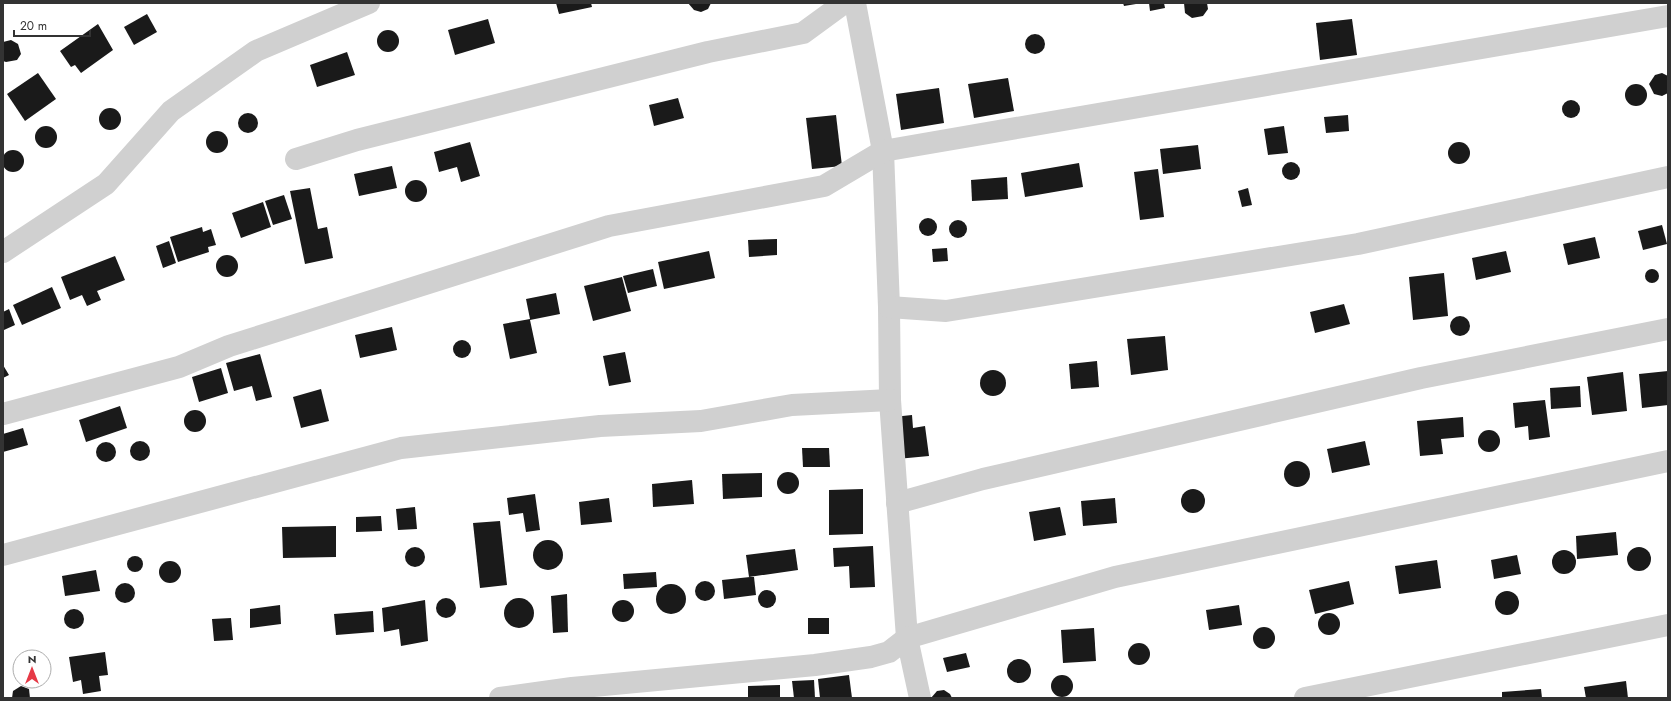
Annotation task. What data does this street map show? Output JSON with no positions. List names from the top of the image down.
{
  "scale_bar": "20 m",
  "north": "top"
}
